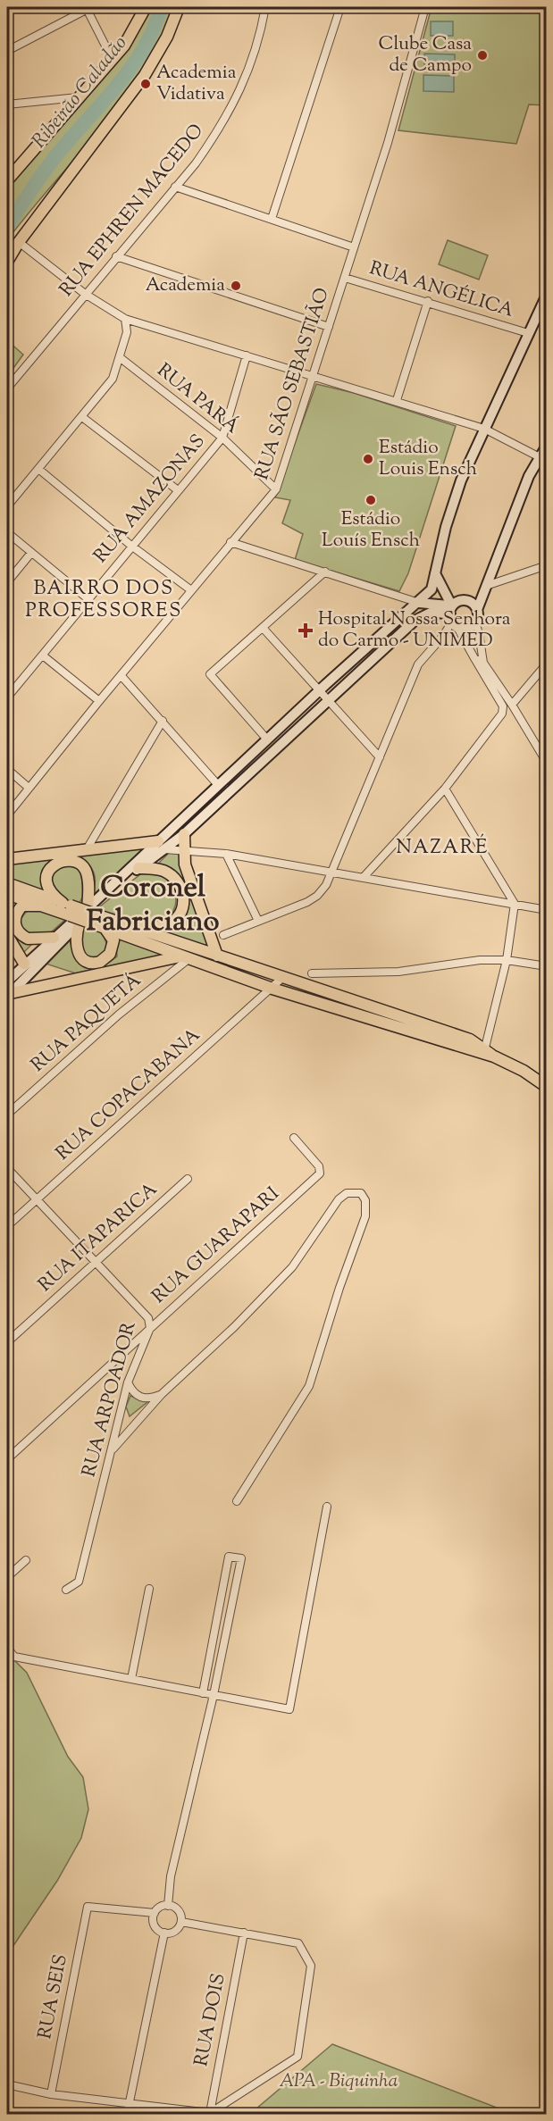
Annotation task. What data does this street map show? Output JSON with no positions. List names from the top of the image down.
{
  "streets": {
    "street": [
      "RUA EPHREN MACEDO",
      "RUA ANGÉLICA",
      "RUA SÃO SEBASTIÃO",
      "RUA PARÁ",
      "RUA AMAZONAS",
      "RUA PAQUETÁ",
      "RUA COPACABANA",
      "RUA ITAPARICA",
      "RUA GUARAPARI",
      "RUA ARPOADOR",
      "RUA SEIS",
      "RUA DOIS"
    ]
  },
  "crossings": [
    ["RUA ANGÉLICA", "RUA SÃO SEBASTIÃO"],
    ["RUA SÃO SEBASTIÃO", "RUA PARÁ"],
    ["RUA PARÁ", "RUA AMAZONAS"],
    ["RUA COPACABANA", "RUA ARPOADOR"],
    ["RUA ITAPARICA", "RUA ARPOADOR"],
    ["RUA GUARAPARI", "RUA ARPOADOR"]
  ],
  "districts": ["BAIRRO DOS PROFESSORES", "NAZARÉ", "Coronel Fabriciano"],
  "water": ["Ribeirão Caladão"],
  "parks": ["APA - Biquinha"],
  "places": {
    "other": [
      "Clube Casa de Campo",
      "Academia Vidativa",
      "Academia",
      "Estádio Louis Ensch",
      "Estádio Louís Ensch"
    ],
    "health": ["Hospital Nossa Senhora do Carmo - UNIMED"]
  }
}
